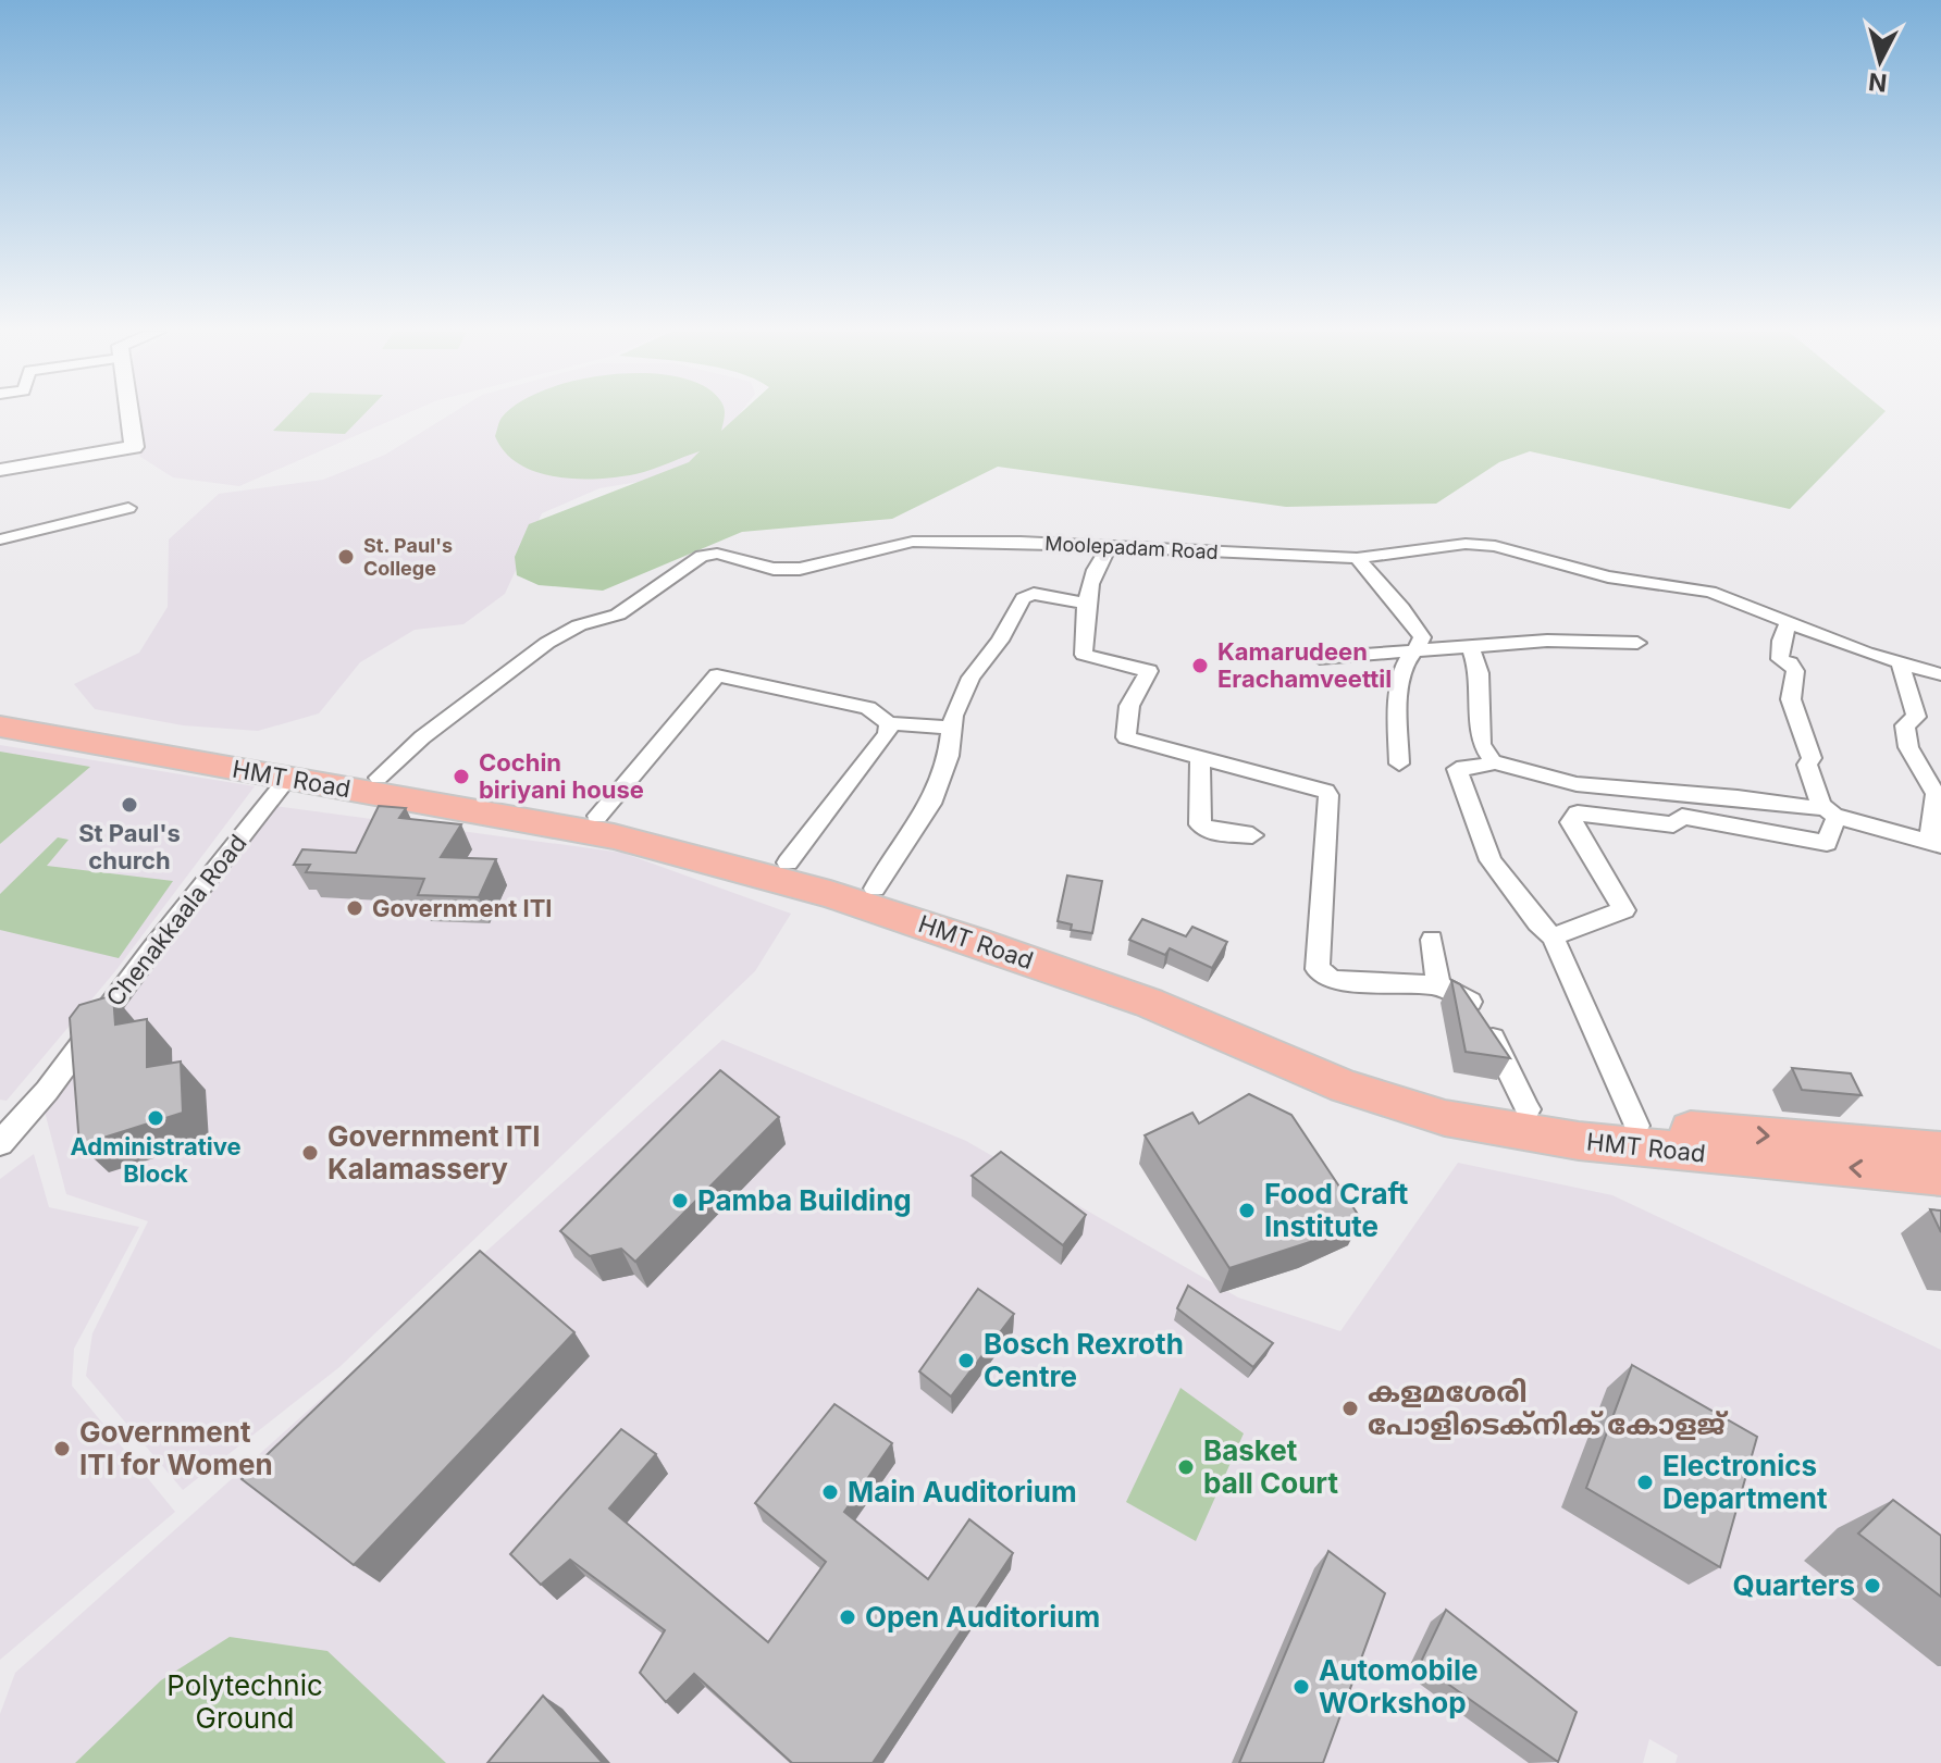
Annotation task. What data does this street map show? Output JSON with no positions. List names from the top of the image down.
{
  "streets": {
    "main road": ["HMT Road"],
    "street": ["Moolepadam Road", "Chenakkaala Road"]
  },
  "crossings": [
    ["Moolepadam Road", "HMT Road"],
    ["HMT Road", "Chenakkaala Road"]
  ],
  "parks": ["Polytechnic Ground"],
  "places": [
    "St. Paul's College",
    "Kamarudeen Erachamveettil",
    "Cochin biriyani house",
    "St Paul's church",
    "Government ITI",
    "Administrative Block",
    "Government ITI Kalamassery",
    "Pamba Building",
    "Food Craft Institute",
    "Bosch Rexroth Centre",
    "കളമശേരി പോളിടെക്നിക് കോളജ്",
    "Government ITI for Women",
    "Basket ball Court",
    "Electronics Department",
    "Main Auditorium",
    "Quarters",
    "Open Auditorium",
    "Automobile WOrkshop"
  ],
  "north": "bottom"
}
